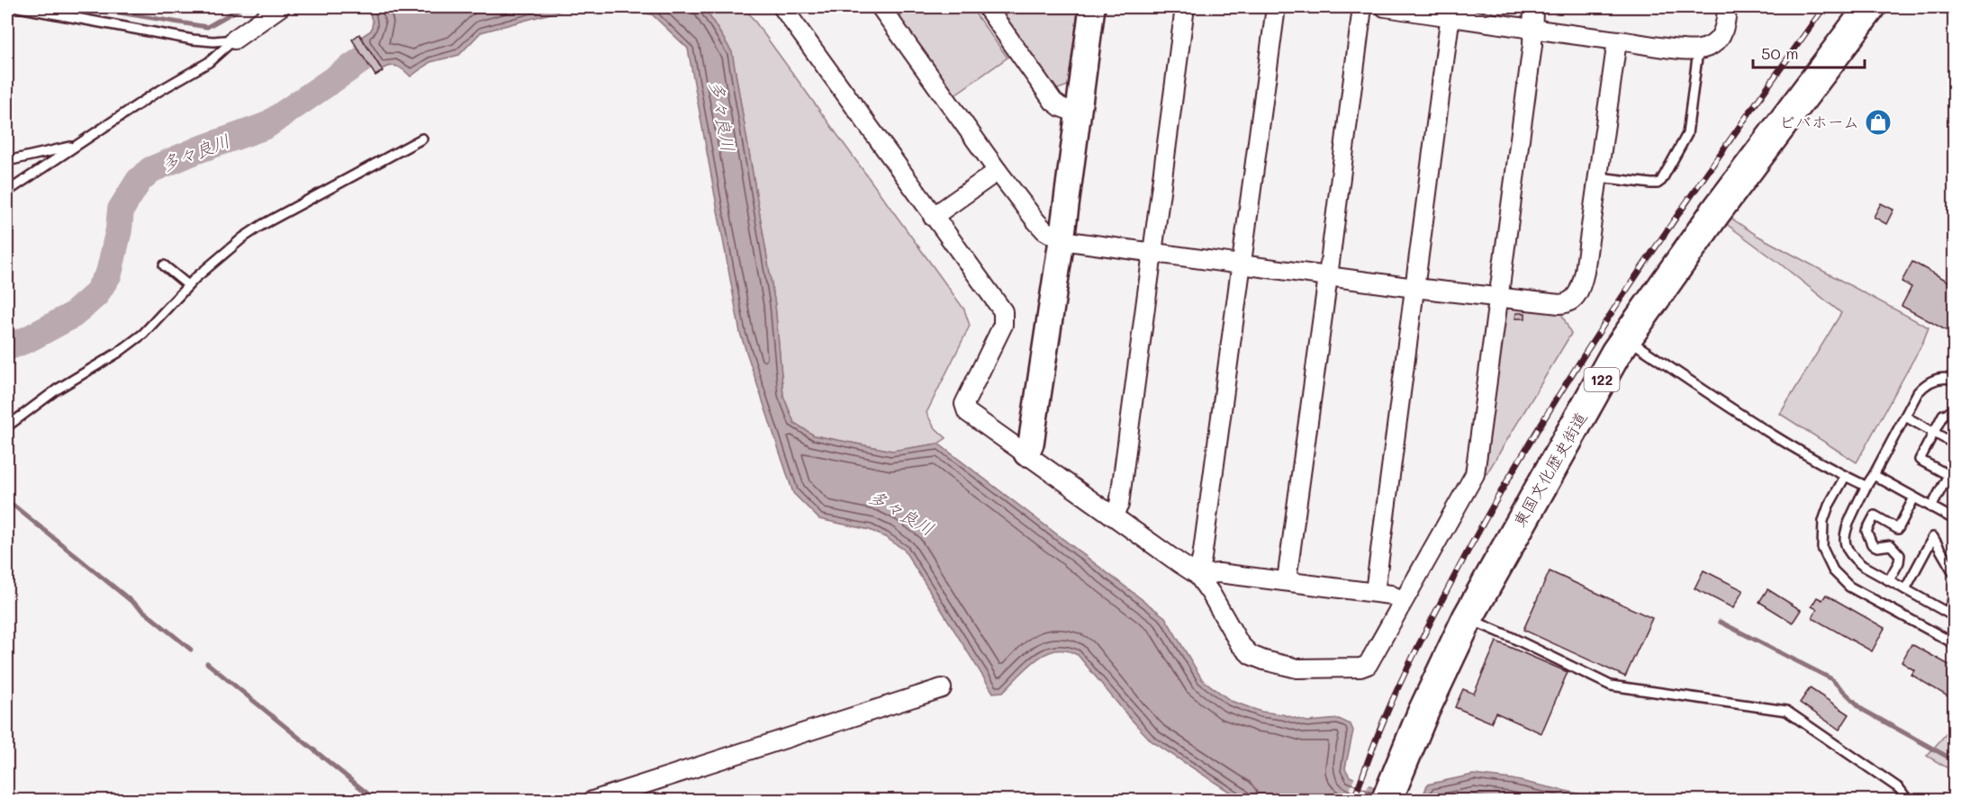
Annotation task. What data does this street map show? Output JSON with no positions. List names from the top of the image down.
{
  "streets": {
    "highway": ["122", "東国文化歴史街道"]
  },
  "water": ["多々良川"],
  "places": {
    "shop": ["ビバホーム"]
  },
  "scale_bar": "50 m"
}
